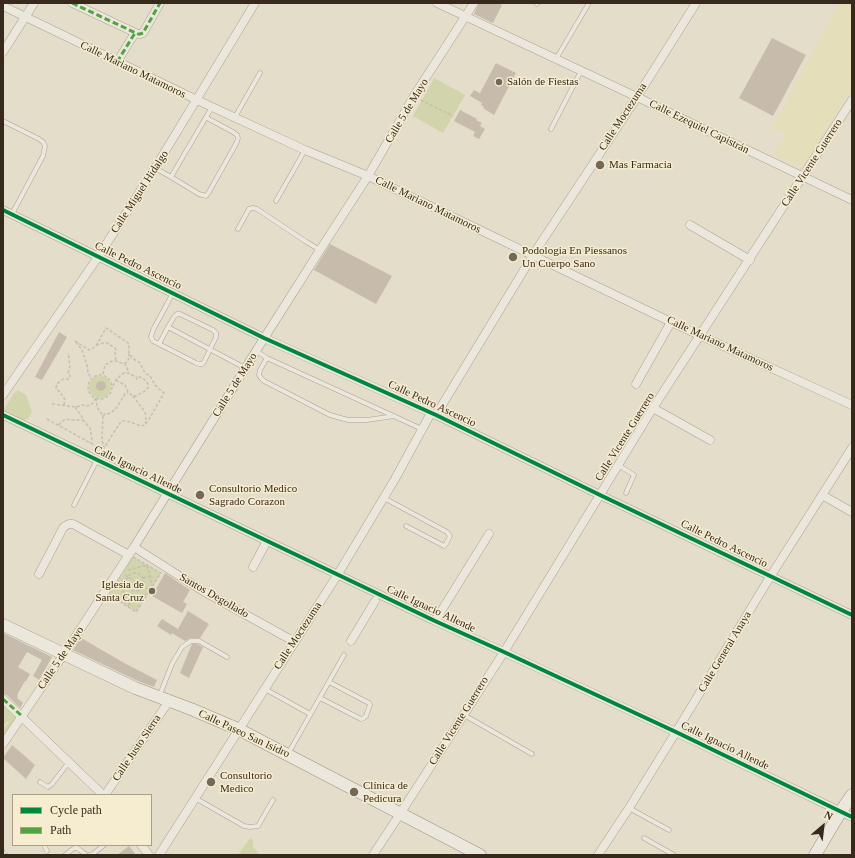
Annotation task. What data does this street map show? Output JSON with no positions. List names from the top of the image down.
{
  "streets": {
    "main road": ["Calle Paseo San Isidro"],
    "street": [
      "Calle Mariano Matamoros",
      "Calle 5 de Mayo",
      "Calle Moctezuma",
      "Calle Ezequiel Capistrán",
      "Calle Vicente Guerrero",
      "Calle Miguel Hidalgo",
      "Calle Pedro Ascencio",
      "Calle Ignacio Allende",
      "Santos Degollado",
      "Calle General Anaya",
      "Calle Justo Sierra"
    ]
  },
  "crossings": [
    ["Calle Mariano Matamoros", "Calle 5 de Mayo"],
    ["Calle Mariano Matamoros", "Calle Moctezuma"],
    ["Calle Mariano Matamoros", "Calle Vicente Guerrero"],
    ["Calle Mariano Matamoros", "Calle Miguel Hidalgo"],
    ["Calle 5 de Mayo", "Calle Ezequiel Capistrán"],
    ["Calle 5 de Mayo", "Calle Pedro Ascencio"],
    ["Calle 5 de Mayo", "Calle Ignacio Allende"],
    ["Calle 5 de Mayo", "Santos Degollado"],
    ["Calle 5 de Mayo", "Calle Paseo San Isidro"],
    ["Calle Moctezuma", "Calle Ezequiel Capistrán"],
    ["Calle Moctezuma", "Calle Pedro Ascencio"],
    ["Calle Moctezuma", "Calle Ignacio Allende"],
    ["Calle Moctezuma", "Santos Degollado"],
    ["Calle Moctezuma", "Calle Paseo San Isidro"],
    ["Calle Ezequiel Capistrán", "Calle Vicente Guerrero"],
    ["Calle Vicente Guerrero", "Calle Pedro Ascencio"],
    ["Calle Vicente Guerrero", "Calle Ignacio Allende"],
    ["Calle Vicente Guerrero", "Calle Paseo San Isidro"],
    ["Calle Miguel Hidalgo", "Calle Pedro Ascencio"],
    ["Calle Pedro Ascencio", "Calle General Anaya"],
    ["Calle Ignacio Allende", "Calle General Anaya"],
    ["Calle Paseo San Isidro", "Calle Justo Sierra"]
  ],
  "places": [
    "Salón de Fiestas",
    "Mas Farmacia",
    "Podologia En Piessanos Un Cuerpo Sano",
    "Consultorio Medico Sagrado Corazon",
    "Iglesia de Santa Cruz",
    "Consultorio Medico",
    "Clínica de Pedicura"
  ],
  "legend": ["Cycle path", "Path"],
  "north": "top right"
}
